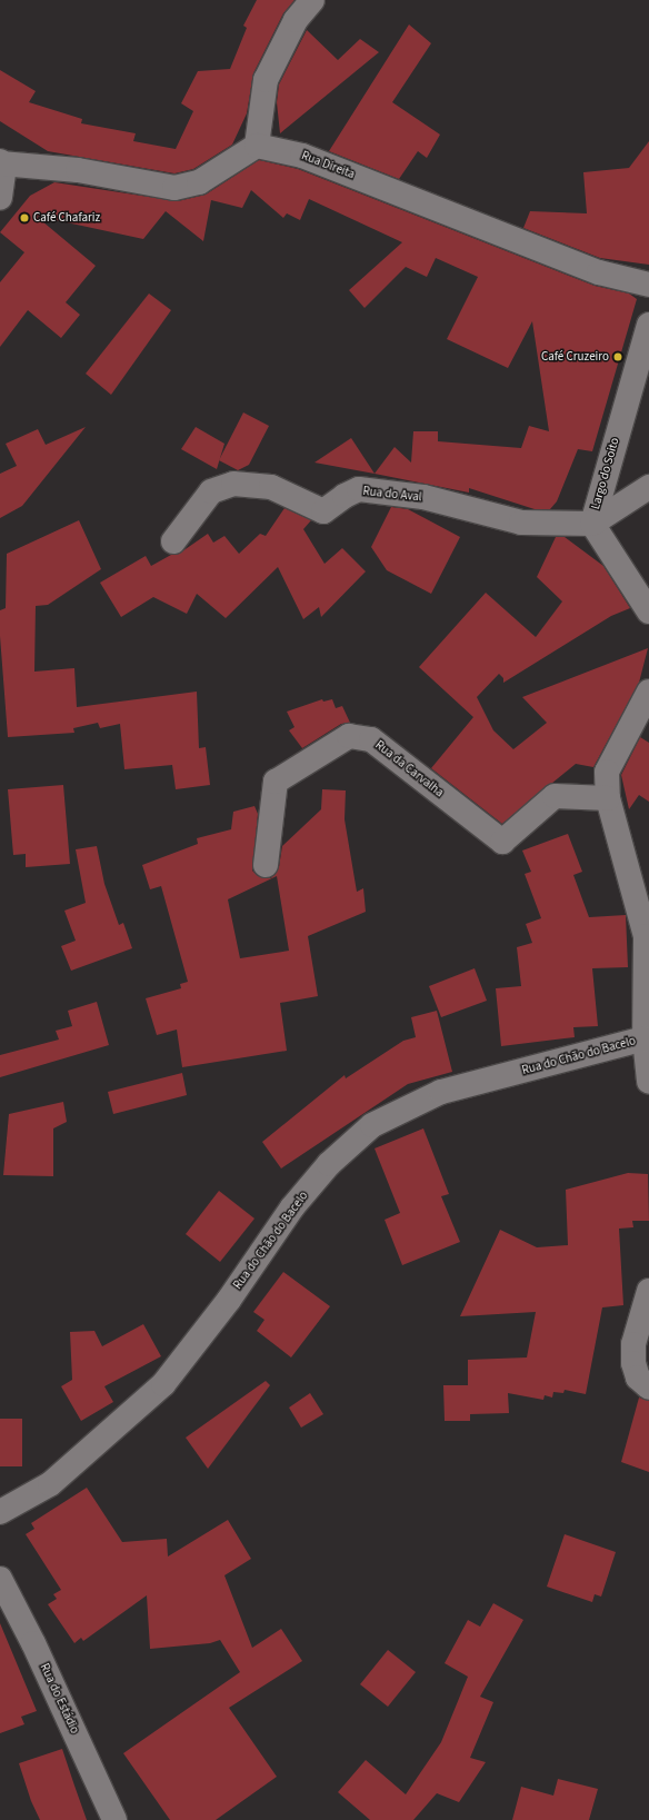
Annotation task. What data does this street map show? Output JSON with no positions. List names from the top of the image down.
{
  "streets": {
    "street": [
      "Rua Direita",
      "Largo do Soito",
      "Rua do Aval",
      "Rua da Carvalha",
      "Rua do Chão do Bacelo",
      "Rua do Estádio"
    ]
  },
  "crossings": [
    ["Largo do Soito", "Rua do Aval"]
  ],
  "places": ["Café Chafariz", "Café Cruzeiro"]
}
